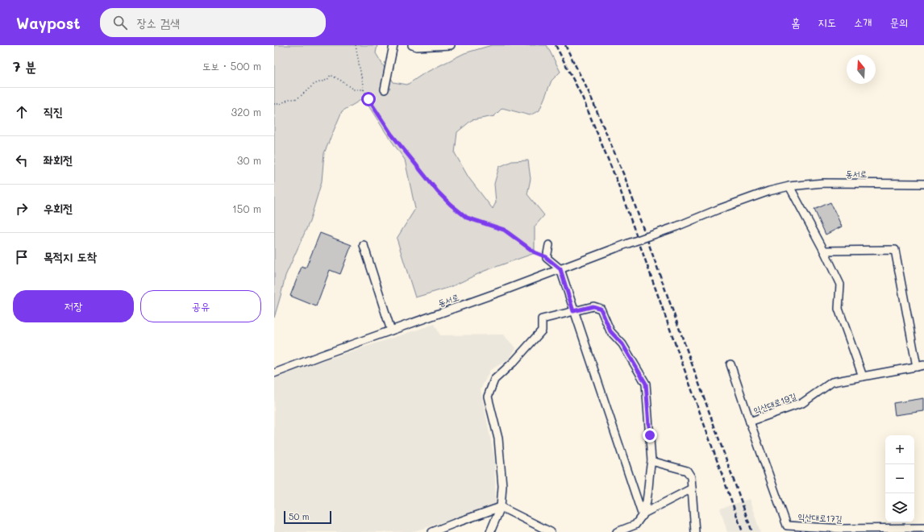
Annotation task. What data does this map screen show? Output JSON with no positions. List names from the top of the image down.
{
  "streets": {
    "street": ["동서로", "익산대로19길", "익산대로17길"]
  },
  "crossings": [
    ["익산대로19길", "익산대로17길"]
  ],
  "scale_bar": "50 m",
  "north": "top",
  "page": {
    "header": "Waypost",
    "search": "장소 검색",
    "nav": [
      "홈",
      "지도",
      "소개",
      "문의"
    ],
    "heading": ["7 분", "도보 · 500 m"],
    "list": [
      ["직진", "320 m"],
      ["좌회전", "30 m"],
      ["우회전", "150 m"],
      "목적지 도착"
    ],
    "buttons": ["저장", "공유"],
    "map_buttons": ["+", "−"],
    "scale": "50 m"
  }
}
